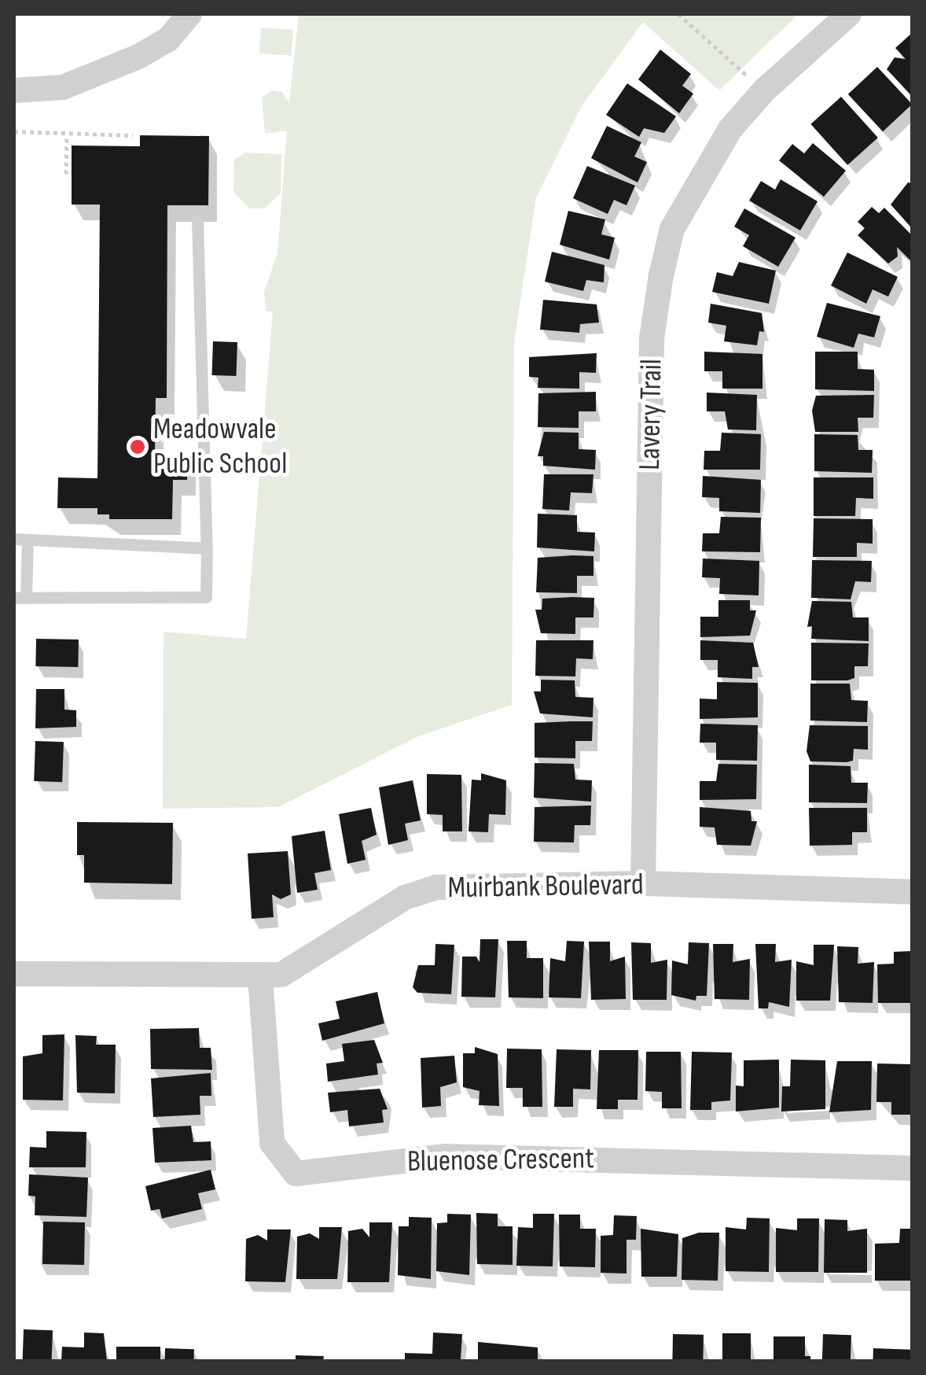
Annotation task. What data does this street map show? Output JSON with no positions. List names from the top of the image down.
{
  "streets": {
    "street": ["Lavery Trail", "Muirbank Boulevard", "Bluenose Crescent"]
  },
  "crossings": [
    ["Lavery Trail", "Muirbank Boulevard"],
    ["Muirbank Boulevard", "Bluenose Crescent"]
  ],
  "places": ["Meadowvale Public School"]
}
